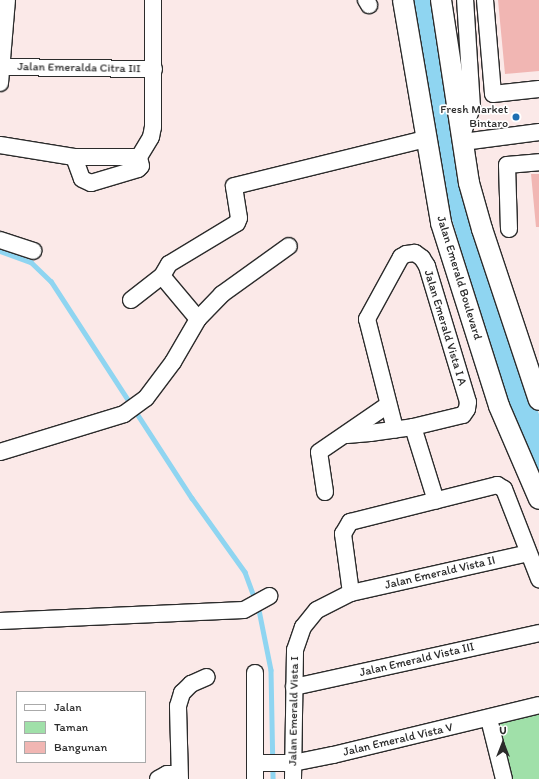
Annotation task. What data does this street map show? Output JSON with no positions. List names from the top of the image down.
{
  "streets": {
    "main road": ["Jalan Emerald Boulevard"],
    "street": [
      "Jalan Emeralda Citra III",
      "Jalan Emerald Vista I A",
      "Jalan Emerald Vista II",
      "Jalan Emerald Vista III",
      "Jalan Emerald Vista I",
      "Jalan Emerald Vista V"
    ]
  },
  "crossings": [
    ["Jalan Emerald Vista II", "Jalan Emerald Vista I"],
    ["Jalan Emerald Vista III", "Jalan Emerald Vista I"],
    ["Jalan Emerald Vista I", "Jalan Emerald Vista V"]
  ],
  "places": ["Fresh Market Bintaro"],
  "legend": ["Jalan", "Taman", "Bangunan"],
  "north": "top"
}
